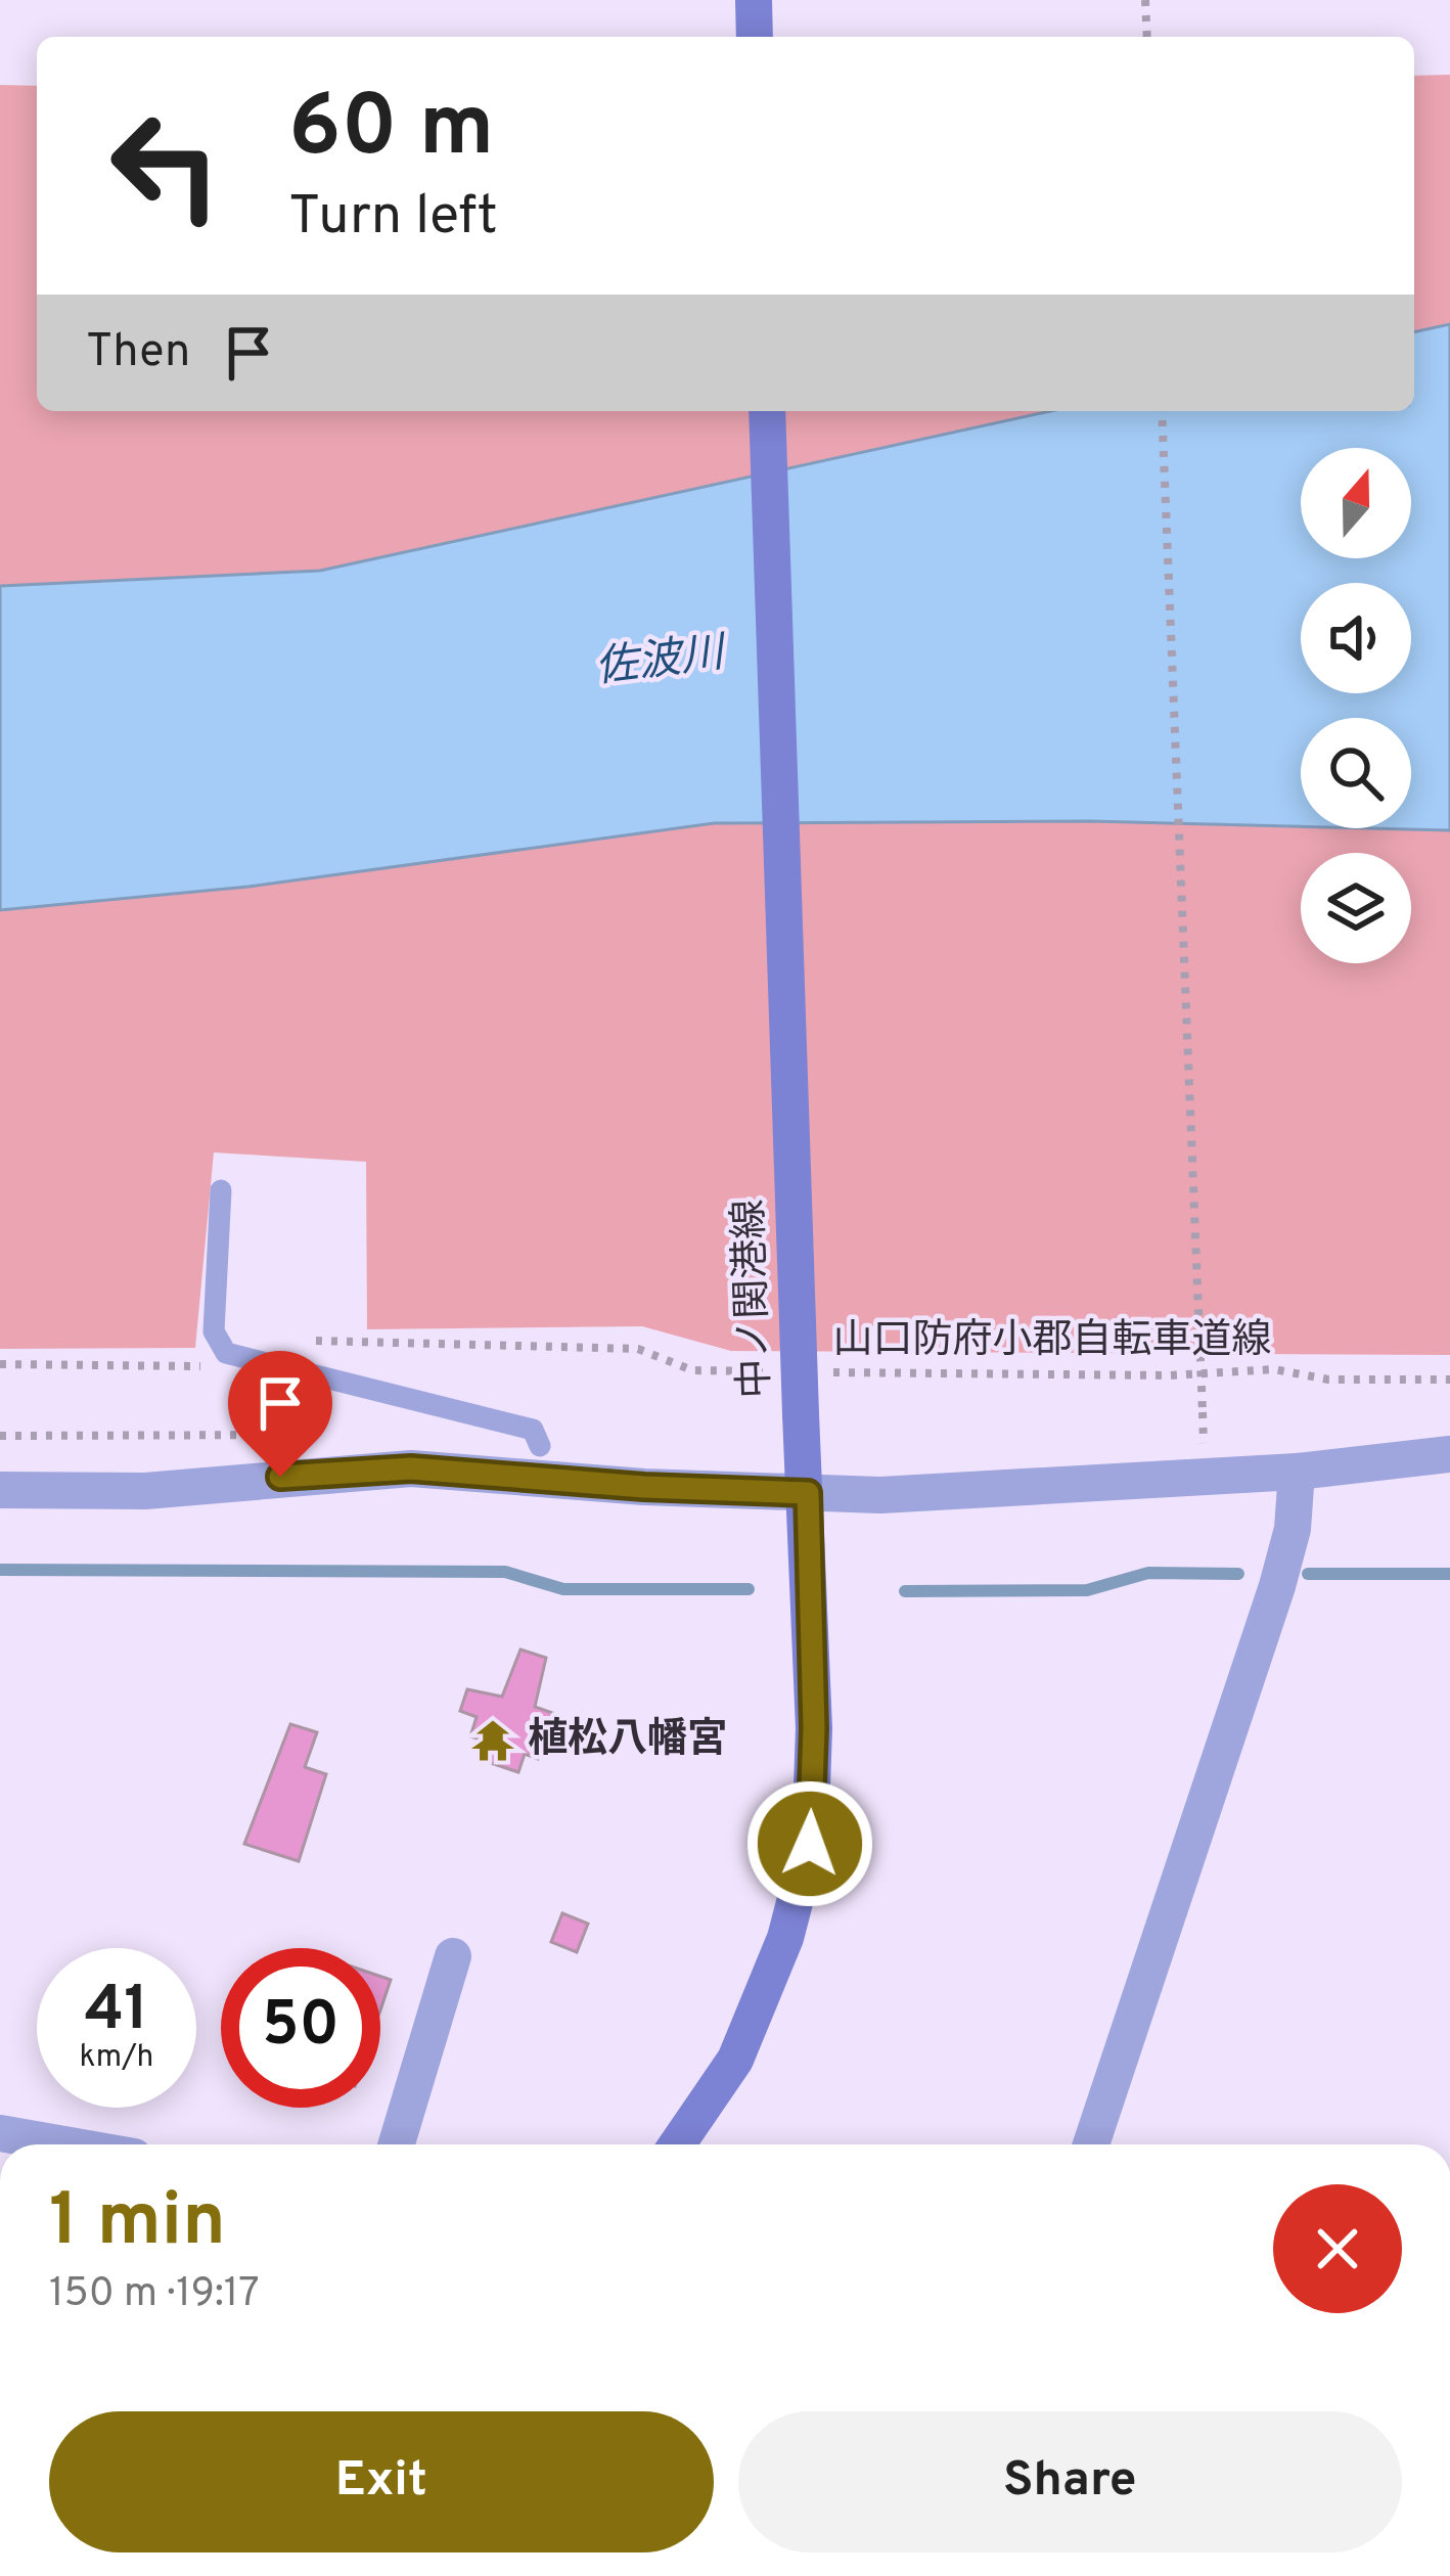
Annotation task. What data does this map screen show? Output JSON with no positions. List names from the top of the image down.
{
  "streets": {
    "main road": ["中ノ関港線"],
    "path": ["山口防府小郡自転車道線"]
  },
  "water": ["佐波川"],
  "places": {
    "temple": ["植松八幡宮"]
  },
  "north": "top",
  "page": {
    "turn": ["60 m", "Turn left"],
    "then": "Then",
    "speed": "41 km/h",
    "limit": "50",
    "heading": ["1 min", "150 m · 19:17"],
    "buttons": ["Exit", "Share"]
  }
}
